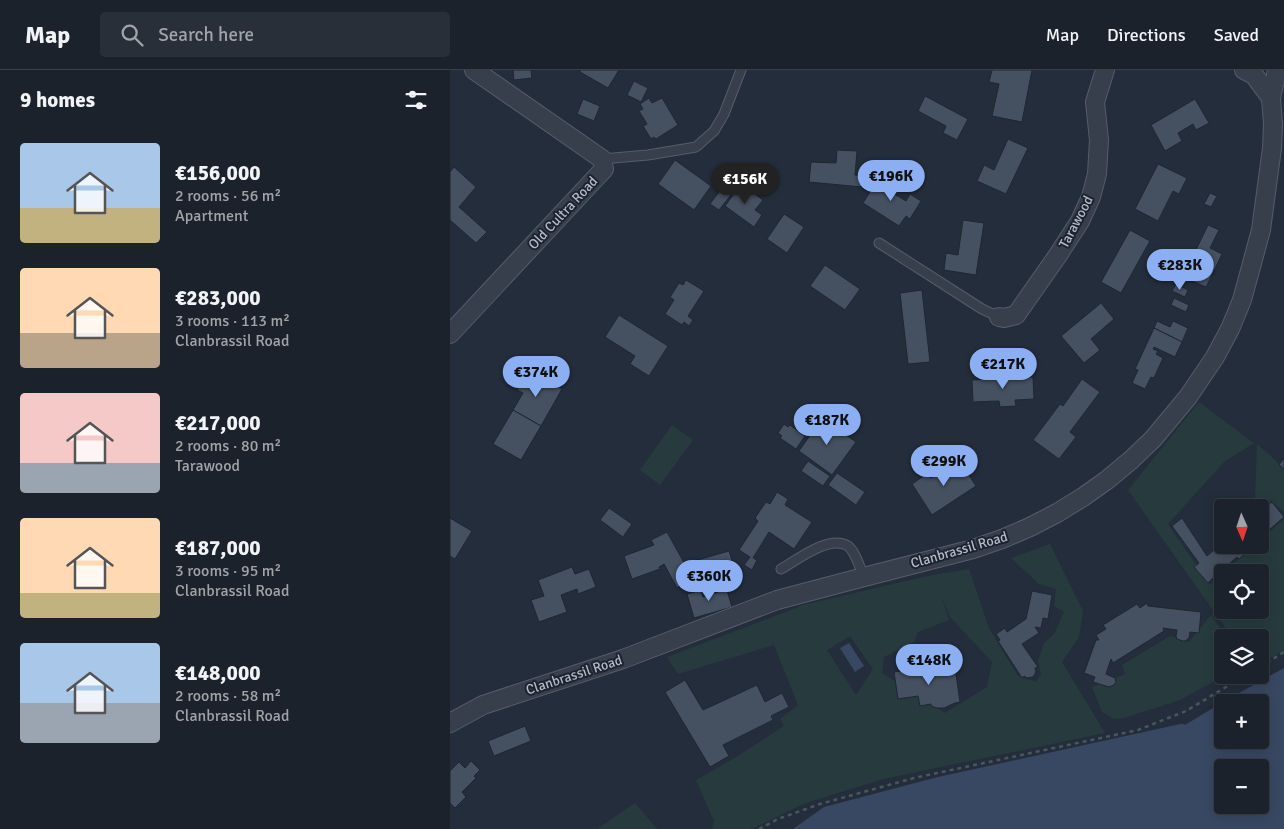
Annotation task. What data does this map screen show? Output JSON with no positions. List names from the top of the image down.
{
  "streets": {
    "street": ["Old Cultra Road", "Tarawood", "Clanbrassil Road"]
  },
  "north": "bottom",
  "page": {
    "header": "Map",
    "search": "Search here",
    "nav": ["Map", "Directions", "Saved"],
    "heading": "9 homes",
    "list": [
      {
        "name": "€156,000",
        "note": "2 rooms · 56 m² · Apartment"
      },
      {
        "name": "€283,000",
        "note": "3 rooms · 113 m² · Clanbrassil Road"
      },
      {
        "name": "€217,000",
        "note": "2 rooms · 80 m² · Tarawood"
      },
      {
        "name": "€187,000",
        "note": "3 rooms · 95 m² · Clanbrassil Road"
      },
      {
        "name": "€148,000",
        "note": "2 rooms · 58 m² · Clanbrassil Road"
      }
    ],
    "price": [
      "€196K",
      "€156K",
      "€283K",
      "€217K",
      "€374K",
      "€187K",
      "€299K",
      "€360K",
      "€148K"
    ],
    "map_buttons": ["+", "−"]
  }
}
